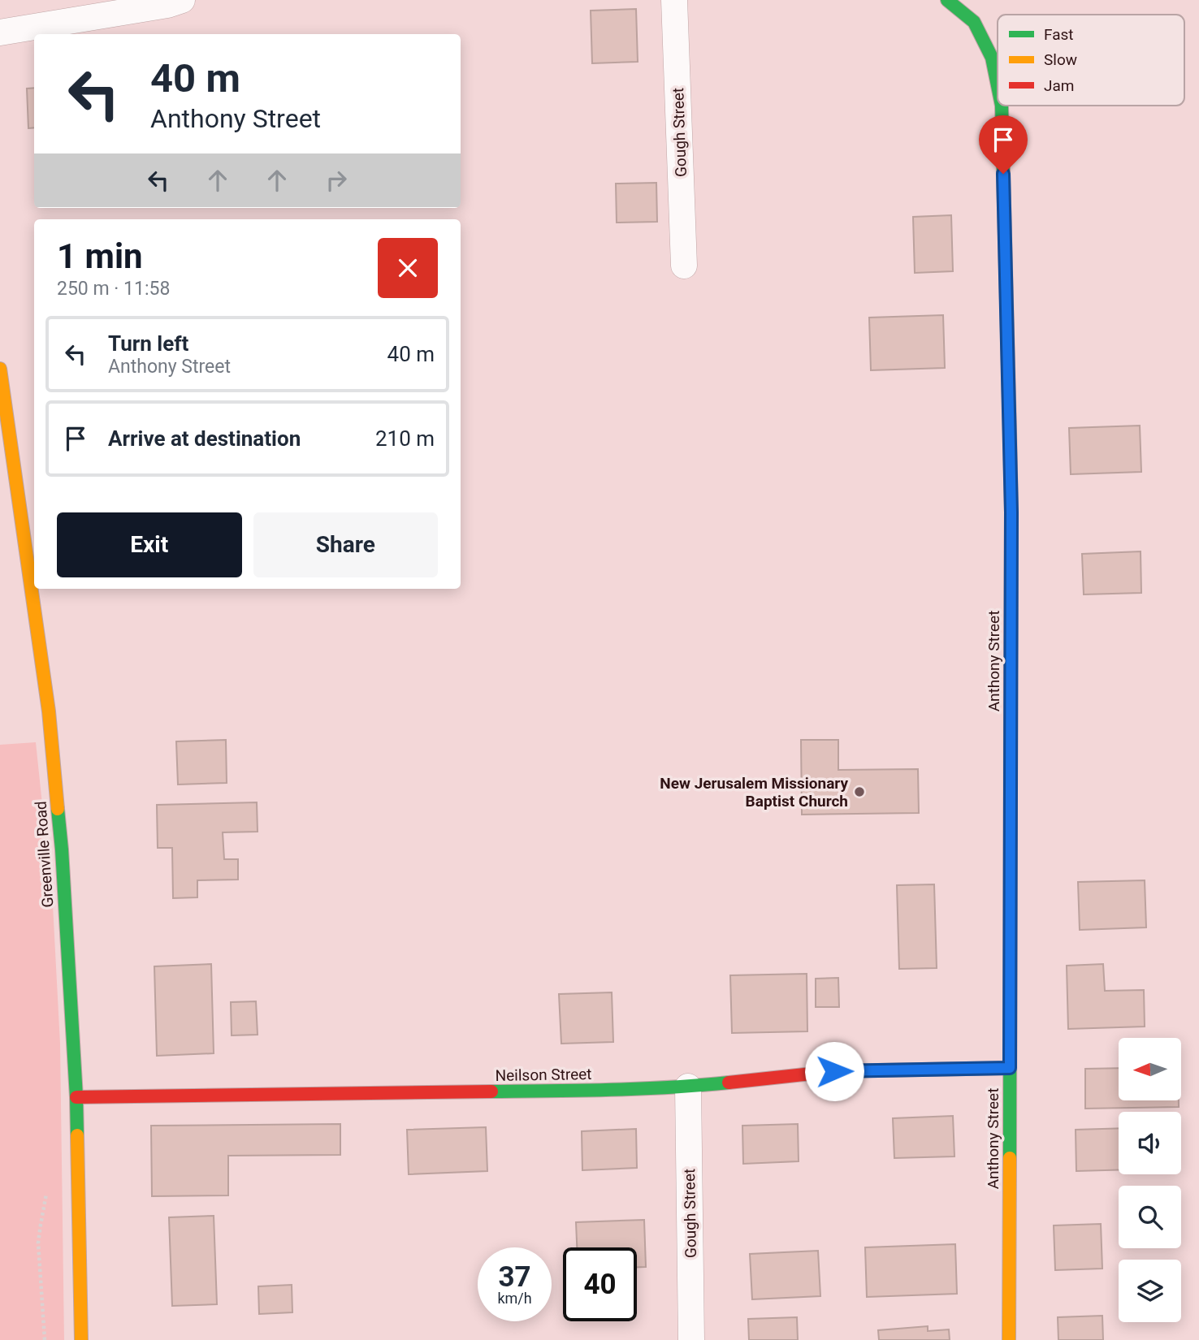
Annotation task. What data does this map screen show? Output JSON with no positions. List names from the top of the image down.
{
  "streets": {
    "street": [
      "Gough Street",
      "Anthony Street",
      "Greenville Road",
      "Neilson Street"
    ]
  },
  "crossings": [
    ["Gough Street", "Neilson Street"],
    ["Anthony Street", "Neilson Street"],
    ["Greenville Road", "Neilson Street"]
  ],
  "places": ["New Jerusalem Missionary Baptist Church"],
  "legend": ["Fast", "Slow", "Jam"],
  "north": "left",
  "page": {
    "turn": ["40 m", "Anthony Street"],
    "heading": ["1 min", "250 m · 11:58"],
    "list": [
      {
        "name": "Turn left",
        "note": "Anthony Street",
        "value": "40 m"
      },
      {
        "name": "Arrive at destination",
        "value": "210 m"
      }
    ],
    "buttons": ["Exit", "Share"],
    "speed": "37 km/h",
    "limit": "40"
  }
}
